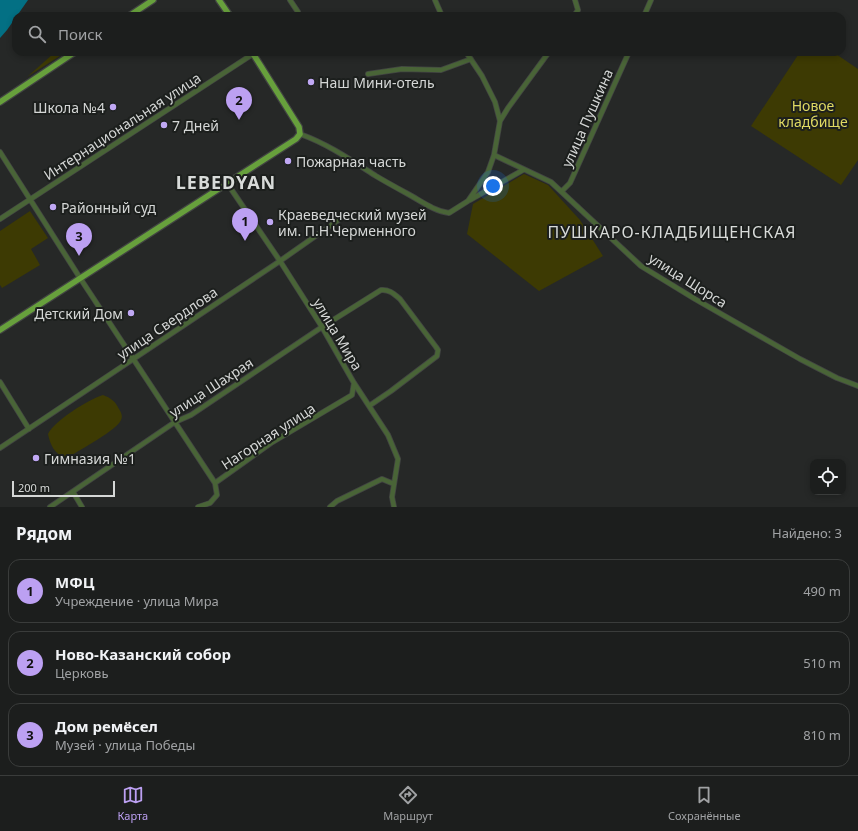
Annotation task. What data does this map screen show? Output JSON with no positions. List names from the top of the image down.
{
  "streets": {
    "street": [
      "улица Пушкина",
      "Интернациональная улица",
      "улица Щорса",
      "улица Свердлова",
      "улица Мира",
      "улица Шахрая",
      "Нагорная улица"
    ]
  },
  "crossings": [
    ["улица Пушкина", "улица Щорса"],
    ["улица Свердлова", "улица Мира"],
    ["улица Мира", "улица Шахрая"],
    ["улица Мира", "Нагорная улица"]
  ],
  "districts": ["LEBEDYAN", "ПУШКАРО-КЛАДБИЩЕНСКАЯ"],
  "parks": ["Новое кладбище"],
  "places": [
    "Наш Мини-отель",
    "Школа №4",
    "7 Дней",
    "Пожарная часть",
    "Районный суд",
    "Краеведческий музей им. П.Н.Черменного",
    "Детский Дом",
    "Гимназия №1"
  ],
  "scale_bar": "200 m",
  "page": {
    "search": "Поиск",
    "pins": ["2", "1", "3"],
    "scale": "200 m",
    "heading": ["Рядом", "Найдено: 3"],
    "list": [
      {
        "mark": "1",
        "name": "МФЦ",
        "note": "Учреждение · улица Мира",
        "value": "490 m"
      },
      {
        "mark": "2",
        "name": "Ново-Казанский собор",
        "note": "Церковь",
        "value": "510 m"
      },
      {
        "mark": "3",
        "name": "Дом ремёсел",
        "note": "Музей · улица Победы",
        "value": "810 m"
      }
    ],
    "nav": ["Карта", "Маршрут", "Сохранённые"]
  }
}
